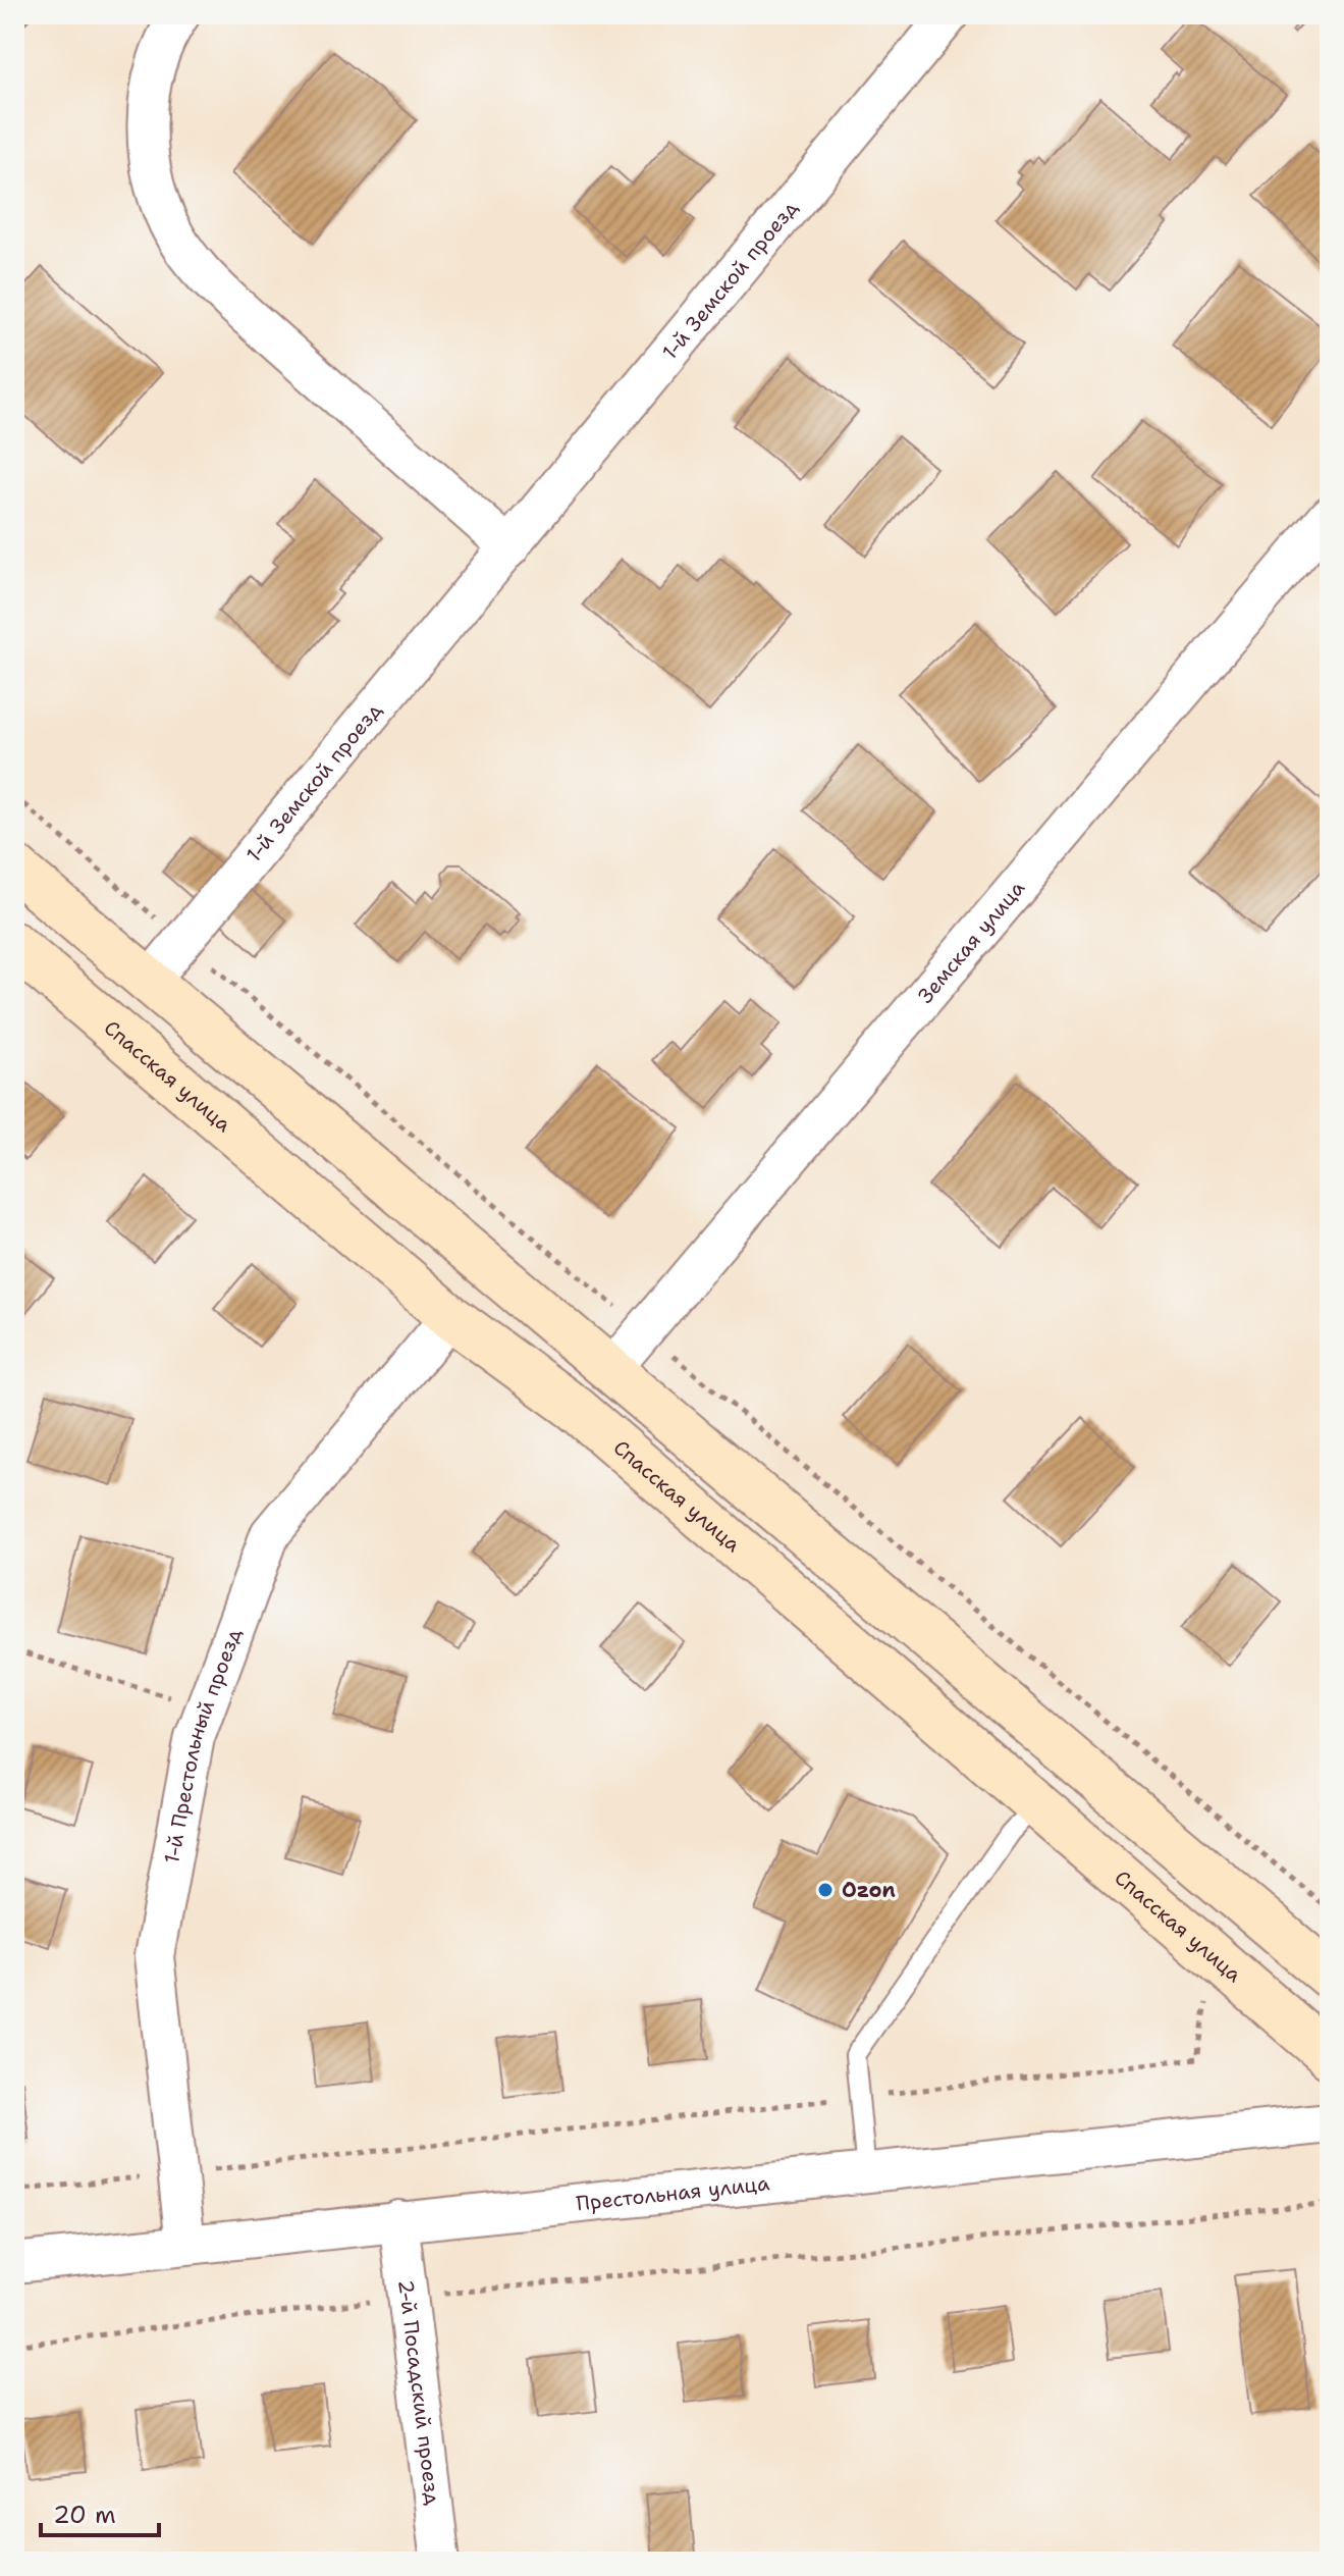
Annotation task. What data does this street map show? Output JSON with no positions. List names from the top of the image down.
{
  "streets": {
    "street": [
      "1-й Земской проезд",
      "Земская улица",
      "Спасская улица",
      "1-й Престольный проезд",
      "Престольная улица",
      "2-й Посадский проезд"
    ]
  },
  "crossings": [
    ["Спасская улица", "1-й Престольный проезд"],
    ["1-й Престольный проезд", "Престольная улица"],
    ["Престольная улица", "2-й Посадский проезд"]
  ],
  "places": ["Ozon"],
  "scale_bar": "20 m"
}
